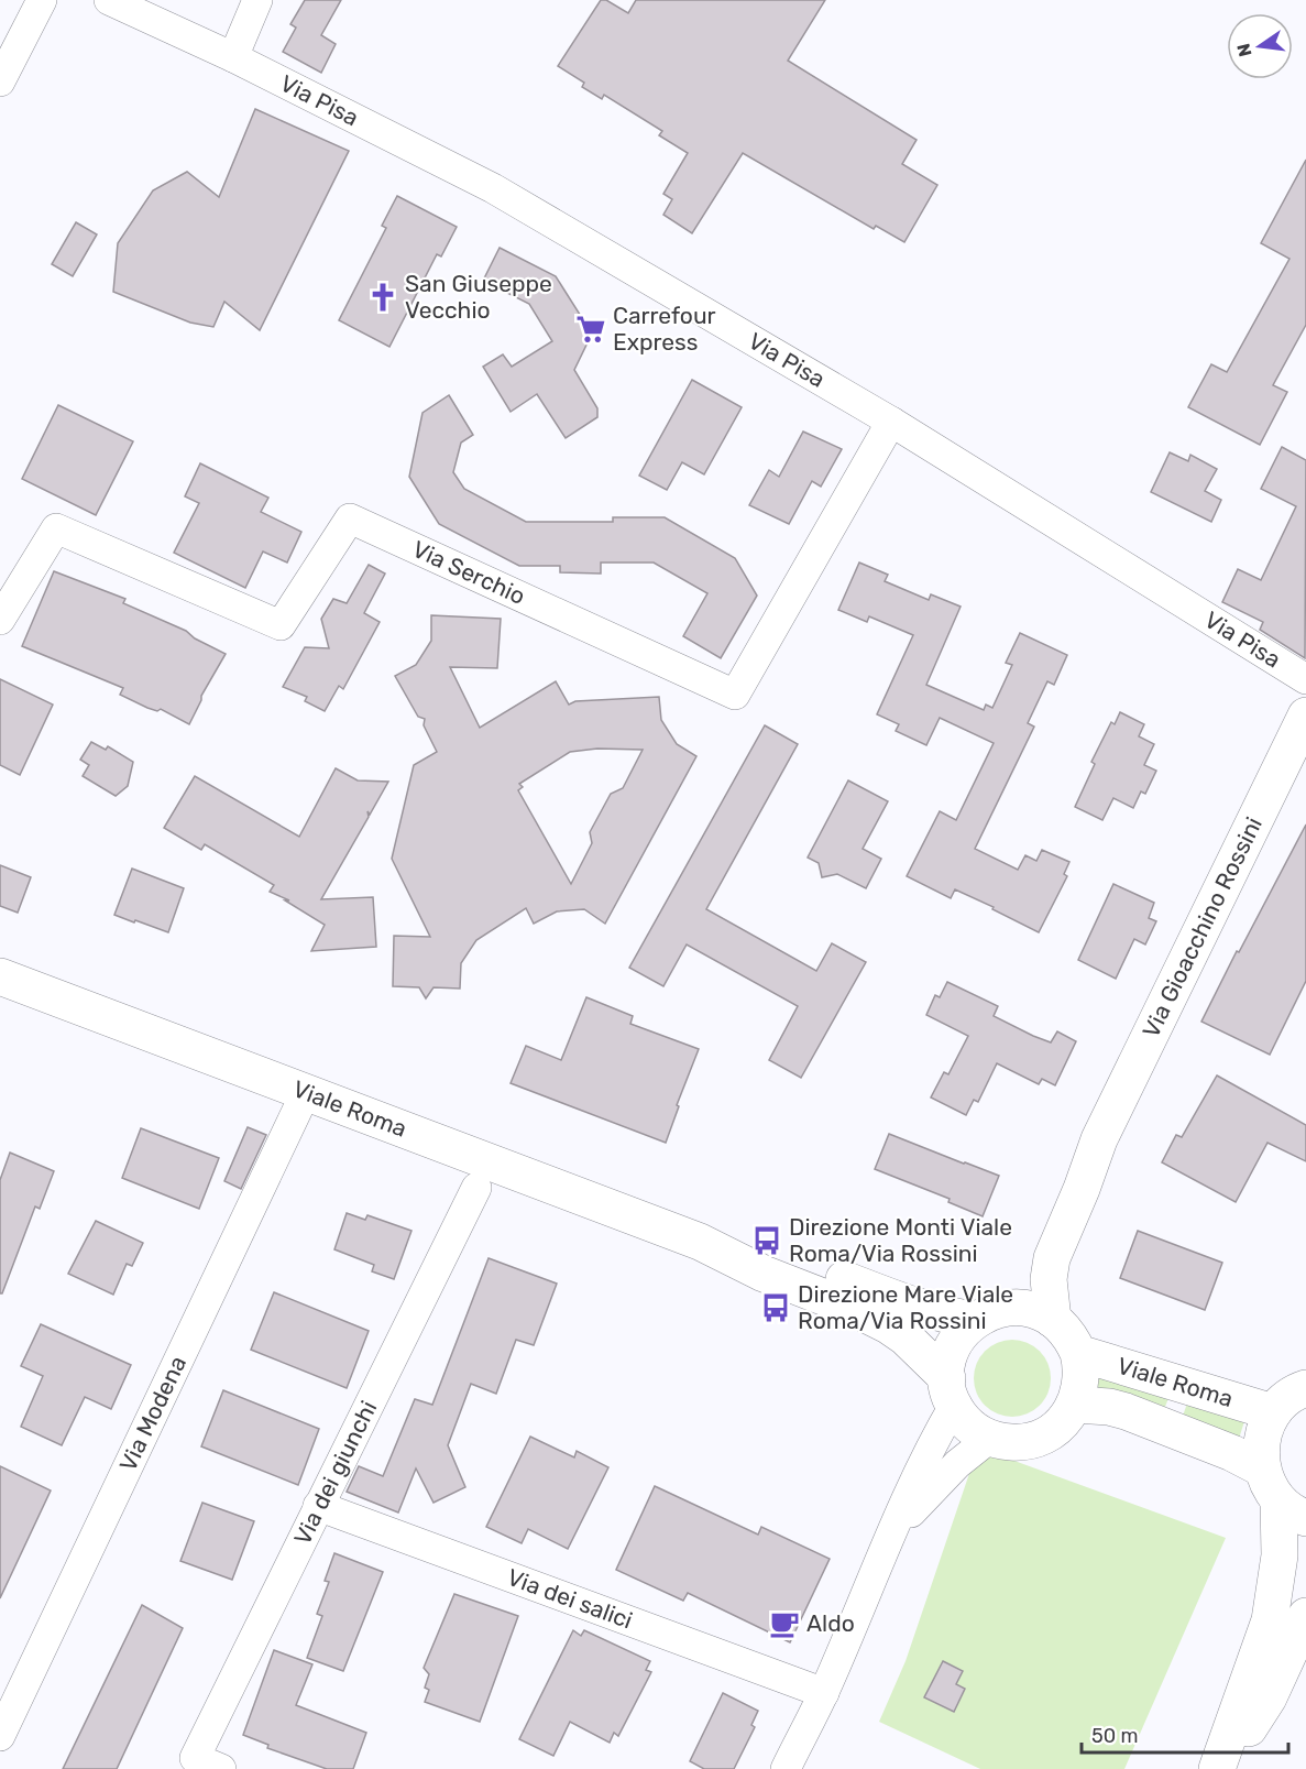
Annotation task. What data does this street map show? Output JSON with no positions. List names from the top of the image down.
{
  "streets": {
    "main road": ["Via Gioacchino Rossini", "Viale Roma"],
    "street": [
      "Via Pisa",
      "Via Serchio",
      "Via Modena",
      "Via dei giunchi",
      "Via dei salici"
    ]
  },
  "crossings": [
    ["Via Pisa", "Via Serchio"],
    ["Via Gioacchino Rossini", "Viale Roma"],
    ["Viale Roma", "Via Modena"],
    ["Via dei giunchi", "Via dei salici"]
  ],
  "places": {
    "church": ["San Giuseppe Vecchio"],
    "supermarket": ["Carrefour Express"],
    "bus stop": ["Direzione Monti Viale Roma/Via Rossini", "Direzione Mare Viale Roma/Via Rossini"],
    "cafe": ["Aldo"]
  },
  "scale_bar": "50 m",
  "north": "left"
}
